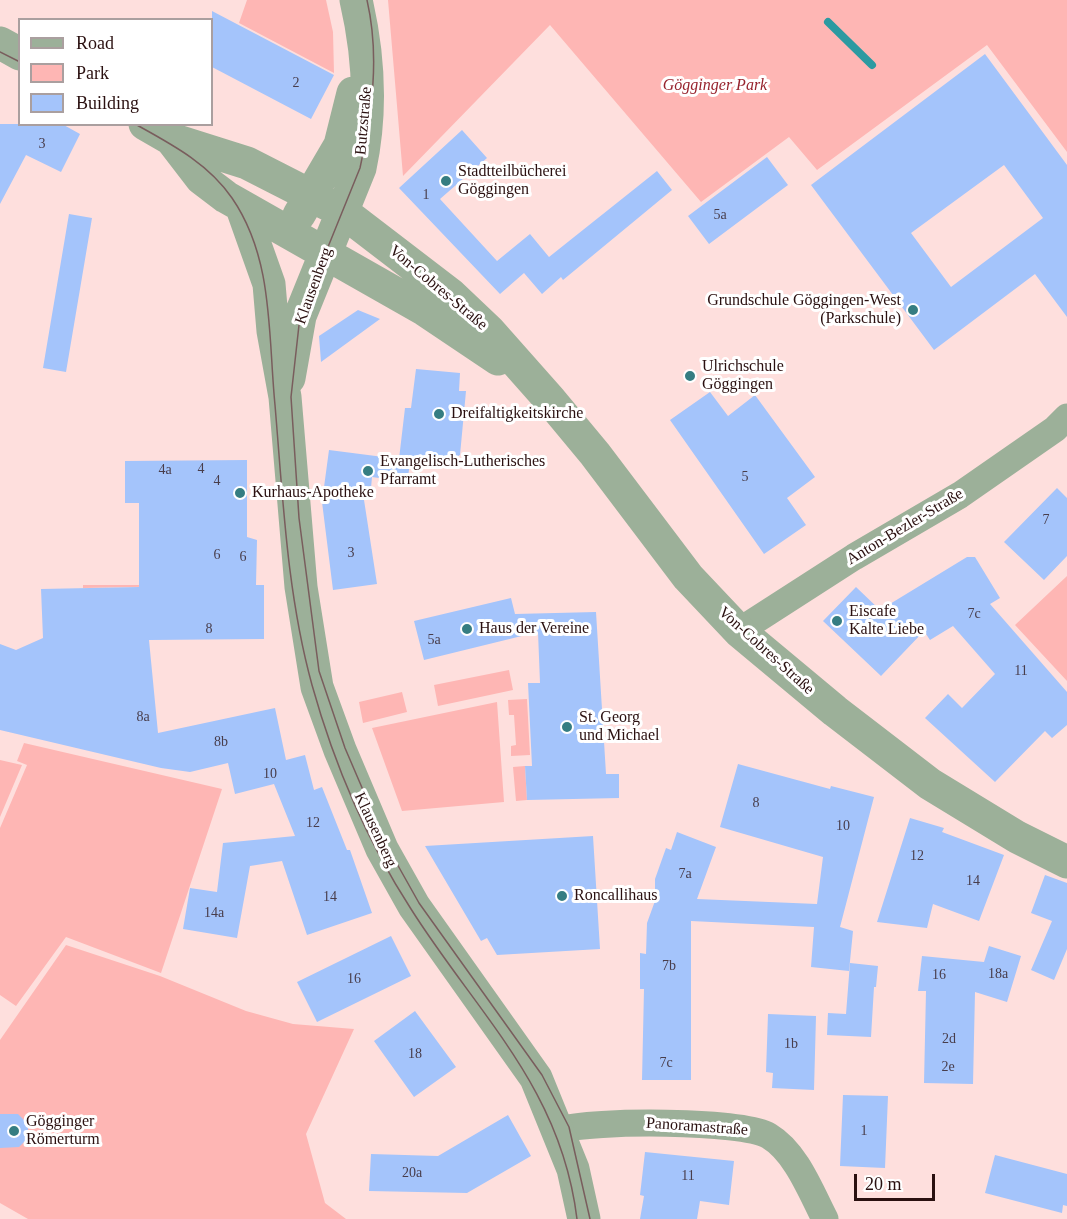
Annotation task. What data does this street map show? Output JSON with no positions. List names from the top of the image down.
{
  "streets": {
    "street": [
      "Butzstraße",
      "Klausenberg",
      "Von-Cobres-Straße",
      "Anton-Bezler-Straße",
      "Panoramastraße"
    ]
  },
  "crossings": [
    ["Butzstraße", "Klausenberg"],
    ["Butzstraße", "Von-Cobres-Straße"],
    ["Klausenberg", "Von-Cobres-Straße"],
    ["Klausenberg", "Panoramastraße"],
    ["Von-Cobres-Straße", "Anton-Bezler-Straße"]
  ],
  "parks": ["Gögginger Park"],
  "places": [
    "Stadtteilbücherei Göggingen",
    "Grundschule Göggingen-West (Parkschule)",
    "Ulrichschule Göggingen",
    "Dreifaltigkeitskirche",
    "Evangelisch-Lutherisches Pfarramt",
    "Kurhaus-Apotheke",
    "Eiscafe Kalte Liebe",
    "Haus der Vereine",
    "St. Georg und Michael",
    "Roncallihaus",
    "Gögginger Römerturm"
  ],
  "house_numbers": [
    "2",
    "3",
    "1",
    "5a",
    "4",
    "4a",
    "5",
    "4",
    "7",
    "3",
    "6",
    "6",
    "7c",
    "8",
    "5a",
    "11",
    "8a",
    "8b",
    "10",
    "8",
    "12",
    "10",
    "12",
    "7a",
    "14",
    "14",
    "14a",
    "7b",
    "18a",
    "16",
    "16",
    "2d",
    "1b",
    "18",
    "7c",
    "2e",
    "1",
    "20a",
    "11"
  ],
  "legend": ["Road", "Park", "Building"],
  "scale_bar": "20 m"
}
